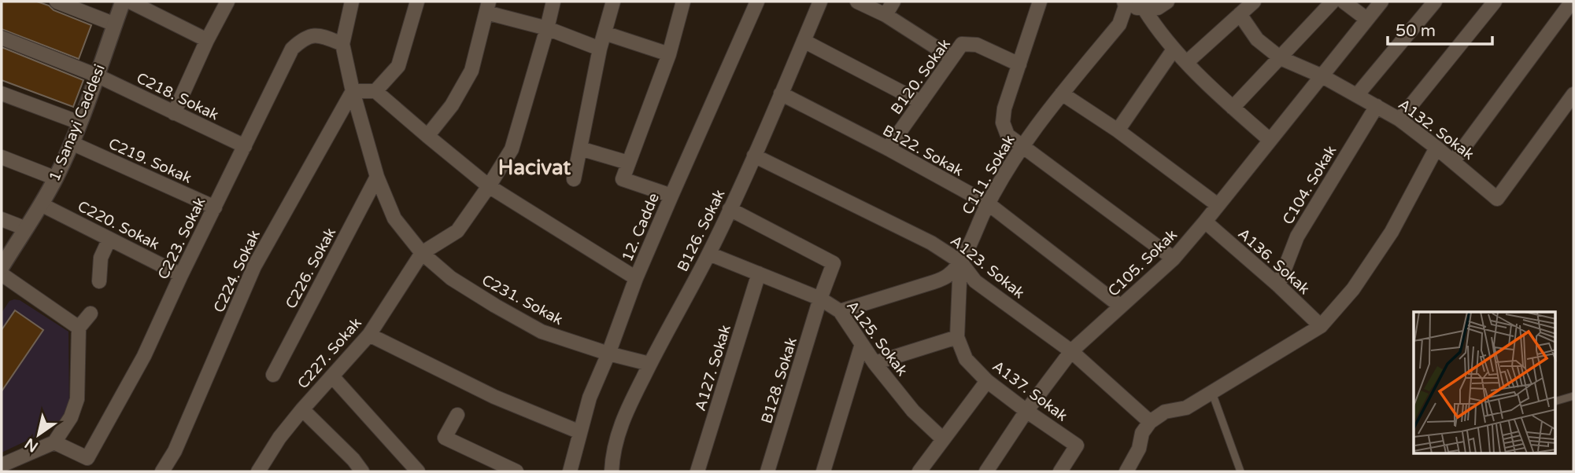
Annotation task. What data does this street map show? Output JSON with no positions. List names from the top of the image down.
{
  "streets": {
    "street": [
      "B120. Sokak",
      "C218. Sokak",
      "1. Sanayi Caddesi",
      "A132. Sokak",
      "B122. Sokak",
      "C219. Sokak",
      "C111. Sokak",
      "C104. Sokak",
      "C220. Sokak",
      "12. Cadde",
      "B126. Sokak",
      "C223. Sokak",
      "A136. Sokak",
      "C105. Sokak",
      "A123. Sokak",
      "C226. Sokak",
      "C224. Sokak",
      "C231. Sokak",
      "A125. Sokak",
      "C227. Sokak",
      "A127. Sokak",
      "B128. Sokak",
      "A137. Sokak"
    ]
  },
  "crossings": [
    ["B120. Sokak", "B122. Sokak"],
    ["C218. Sokak", "1. Sanayi Caddesi"],
    ["C218. Sokak", "C223. Sokak"],
    ["1. Sanayi Caddesi", "C219. Sokak"],
    ["1. Sanayi Caddesi", "C220. Sokak"],
    ["A132. Sokak", "C104. Sokak"],
    ["A132. Sokak", "C105. Sokak"],
    ["B122. Sokak", "C111. Sokak"],
    ["B122. Sokak", "B126. Sokak"],
    ["B122. Sokak", "C105. Sokak"],
    ["C219. Sokak", "C223. Sokak"],
    ["C111. Sokak", "A123. Sokak"],
    ["C111. Sokak", "A125. Sokak"],
    ["C111. Sokak", "A137. Sokak"],
    ["C104. Sokak", "A136. Sokak"],
    ["C220. Sokak", "C223. Sokak"],
    ["12. Cadde", "C231. Sokak"],
    ["B126. Sokak", "A123. Sokak"],
    ["B126. Sokak", "C231. Sokak"],
    ["B126. Sokak", "A125. Sokak"],
    ["B126. Sokak", "B128. Sokak"],
    ["C223. Sokak", "C231. Sokak"],
    ["A136. Sokak", "C105. Sokak"],
    ["C105. Sokak", "A123. Sokak"],
    ["C105. Sokak", "A137. Sokak"],
    ["A123. Sokak", "A137. Sokak"],
    ["C226. Sokak", "C231. Sokak"],
    ["C224. Sokak", "C231. Sokak"],
    ["C231. Sokak", "C227. Sokak"],
    ["A125. Sokak", "A127. Sokak"],
    ["A125. Sokak", "B128. Sokak"]
  ],
  "districts": ["Hacivat"],
  "scale_bar": "50 m",
  "north": "bottom left"
}
